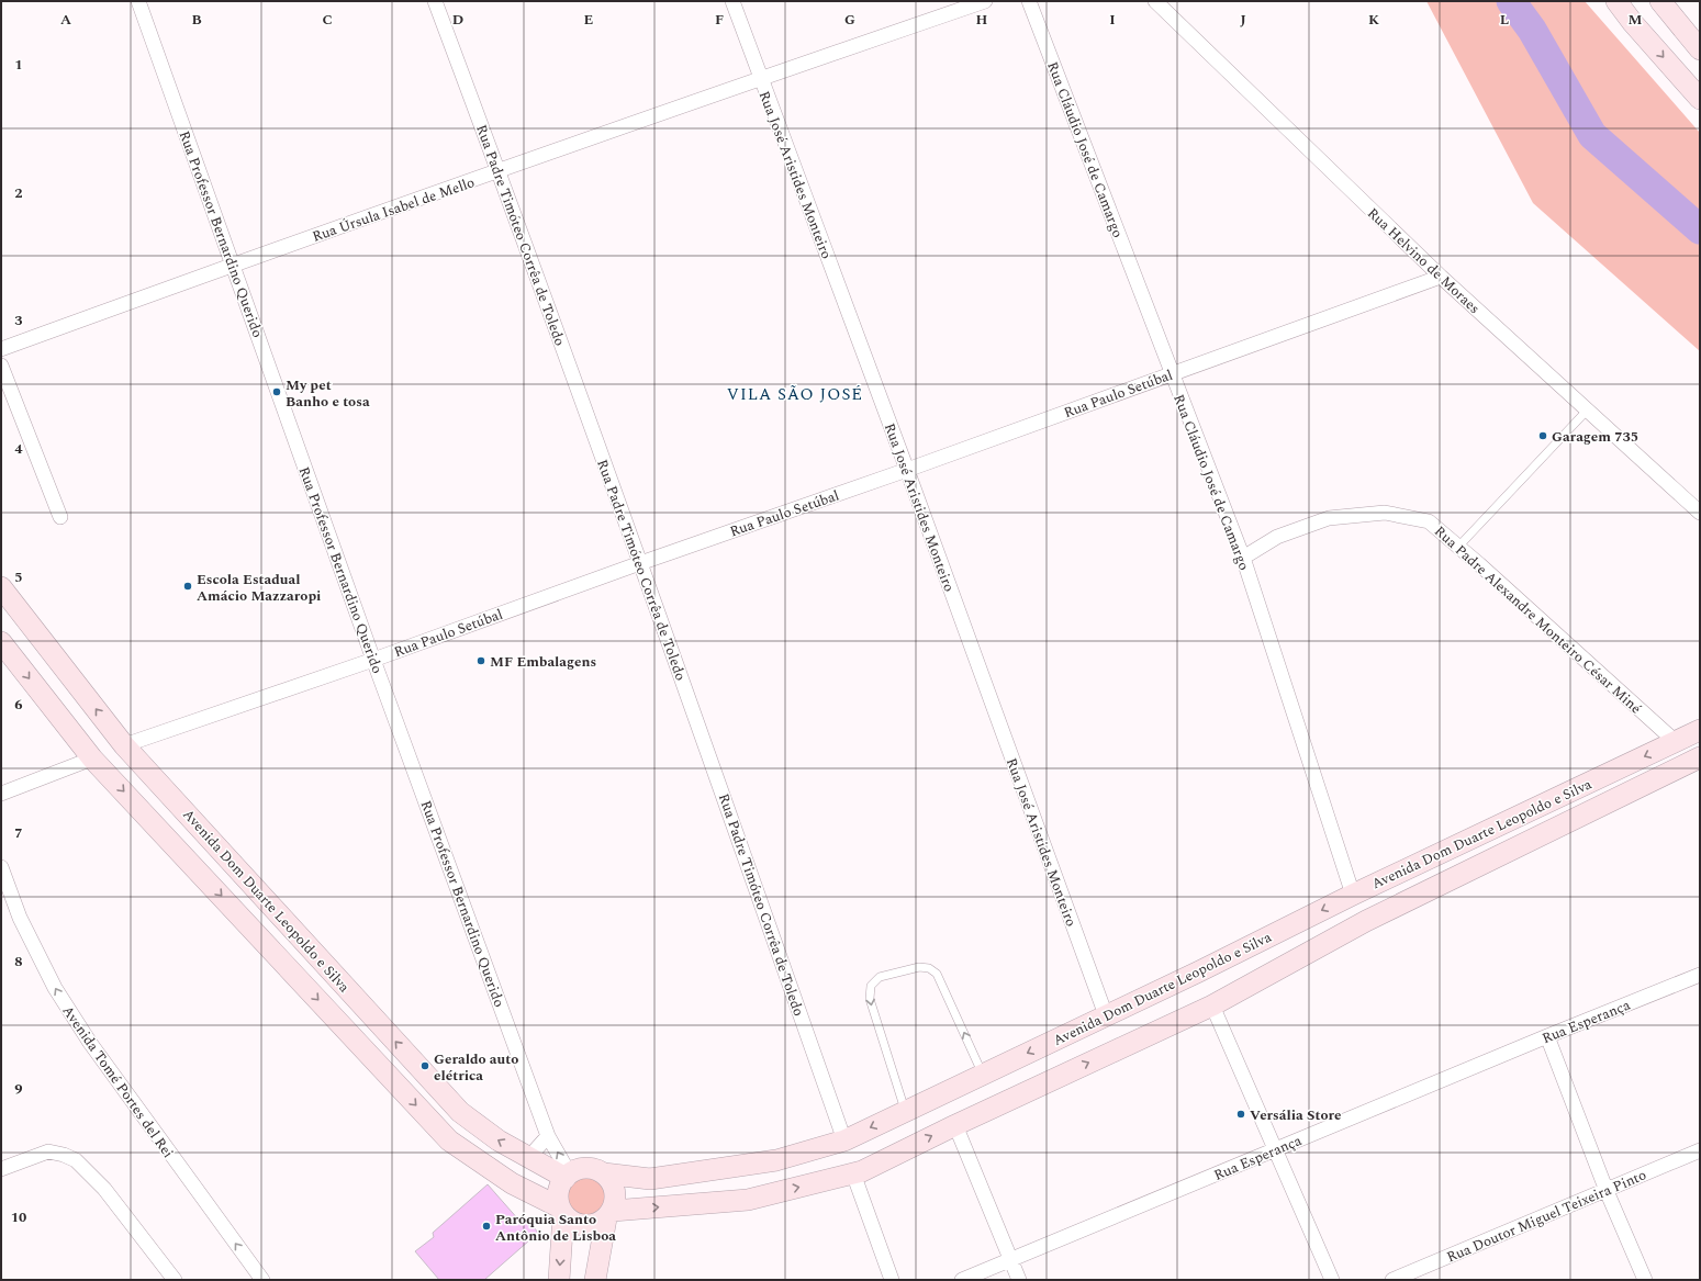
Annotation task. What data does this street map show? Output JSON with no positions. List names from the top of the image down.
{
  "streets": {
    "main road": ["Avenida Dom Duarte Leopoldo e Silva"],
    "street": [
      "Rua Cláudio José de Camargo",
      "Rua José Aristides Monteiro",
      "Rua Úrsula Isabel de Mello",
      "Rua Professor Bernardino Querido",
      "Rua Padre Timóteo Corrêa de Toledo",
      "Rua Helvino de Moraes",
      "Rua Paulo Setúbal",
      "Rua Padre Alexandre Monteiro César Miné",
      "Rua Esperança",
      "Avenida Tomé Portes del Rei",
      "Rua Doutor Miguel Teixeira Pinto"
    ]
  },
  "crossings": [
    ["Rua Cláudio José de Camargo", "Rua Paulo Setúbal"],
    ["Rua Cláudio José de Camargo", "Rua Padre Alexandre Monteiro César Miné"],
    ["Rua Cláudio José de Camargo", "Avenida Dom Duarte Leopoldo e Silva"],
    ["Rua José Aristides Monteiro", "Rua Úrsula Isabel de Mello"],
    ["Rua José Aristides Monteiro", "Rua Paulo Setúbal"],
    ["Rua José Aristides Monteiro", "Avenida Dom Duarte Leopoldo e Silva"],
    ["Rua Úrsula Isabel de Mello", "Rua Professor Bernardino Querido"],
    ["Rua Úrsula Isabel de Mello", "Rua Padre Timóteo Corrêa de Toledo"],
    ["Rua Professor Bernardino Querido", "Rua Paulo Setúbal"],
    ["Rua Professor Bernardino Querido", "Avenida Dom Duarte Leopoldo e Silva"],
    ["Rua Padre Timóteo Corrêa de Toledo", "Rua Paulo Setúbal"],
    ["Rua Padre Timóteo Corrêa de Toledo", "Avenida Dom Duarte Leopoldo e Silva"],
    ["Rua Helvino de Moraes", "Rua Paulo Setúbal"],
    ["Rua Paulo Setúbal", "Avenida Dom Duarte Leopoldo e Silva"],
    ["Rua Padre Alexandre Monteiro César Miné", "Avenida Dom Duarte Leopoldo e Silva"]
  ],
  "one_way": ["Avenida Tomé Portes del Rei"],
  "districts": ["VILA SÃO JOSÉ"],
  "places": [
    "My pet Banho e tosa",
    "Garagem 735",
    "Escola Estadual Amácio Mazzaropi",
    "MF Embalagens",
    "Geraldo auto elétrica",
    "Versália Store",
    "Paróquia Santo Antônio de Lisboa"
  ],
  "grid": {
    "columns": [
      "A",
      "B",
      "C",
      "D",
      "E",
      "F",
      "G",
      "H",
      "I",
      "J",
      "K",
      "L",
      "M"
    ],
    "rows": [
      "1",
      "2",
      "3",
      "4",
      "5",
      "6",
      "7",
      "8",
      "9",
      "10"
    ]
  }
}
